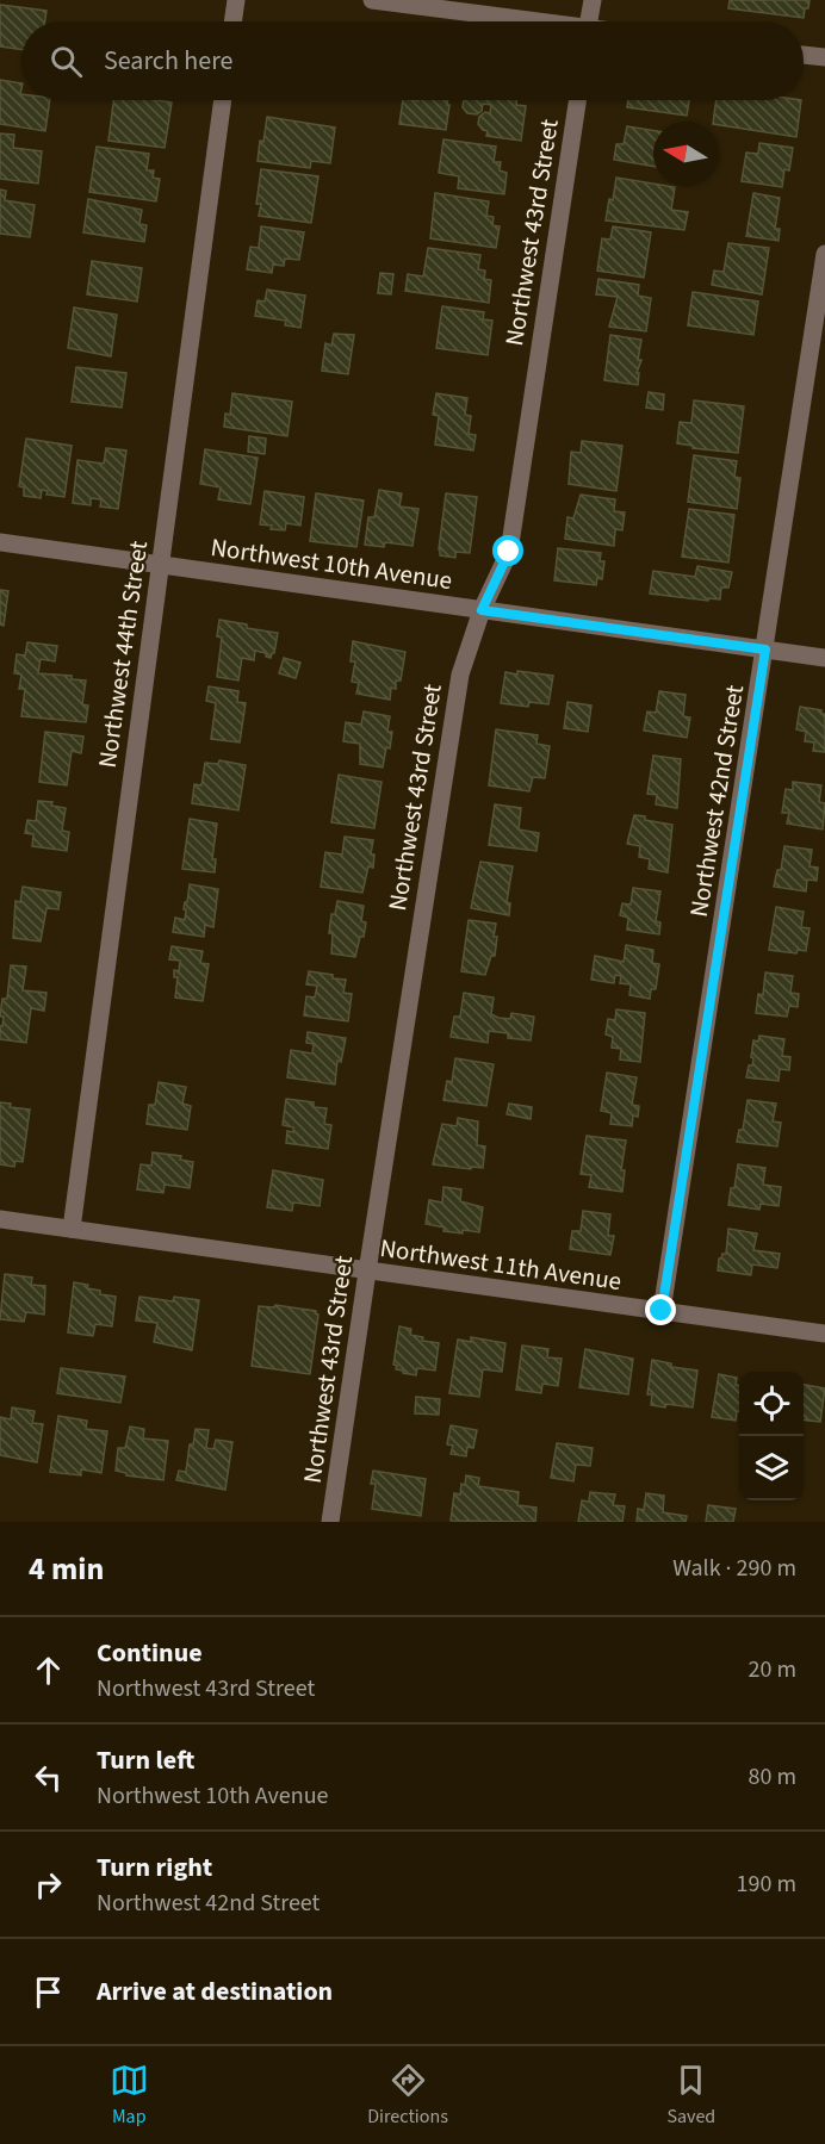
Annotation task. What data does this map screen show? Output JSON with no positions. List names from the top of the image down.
{
  "streets": {
    "street": [
      "Northwest 43rd Street",
      "Northwest 10th Avenue",
      "Northwest 44th Street",
      "Northwest 42nd Street",
      "Northwest 11th Avenue"
    ]
  },
  "crossings": [
    ["Northwest 43rd Street", "Northwest 10th Avenue"],
    ["Northwest 43rd Street", "Northwest 11th Avenue"],
    ["Northwest 10th Avenue", "Northwest 44th Street"],
    ["Northwest 10th Avenue", "Northwest 42nd Street"],
    ["Northwest 44th Street", "Northwest 11th Avenue"],
    ["Northwest 42nd Street", "Northwest 11th Avenue"]
  ],
  "north": "left",
  "page": {
    "search": "Search here",
    "heading": ["4 min", "Walk · 290 m"],
    "list": [
      ["Continue", "Northwest 43rd Street", "20 m"],
      ["Turn left", "Northwest 10th Avenue", "80 m"],
      ["Turn right", "Northwest 42nd Street", "190 m"],
      "Arrive at destination"
    ],
    "nav": ["Map", "Directions", "Saved"]
  }
}
